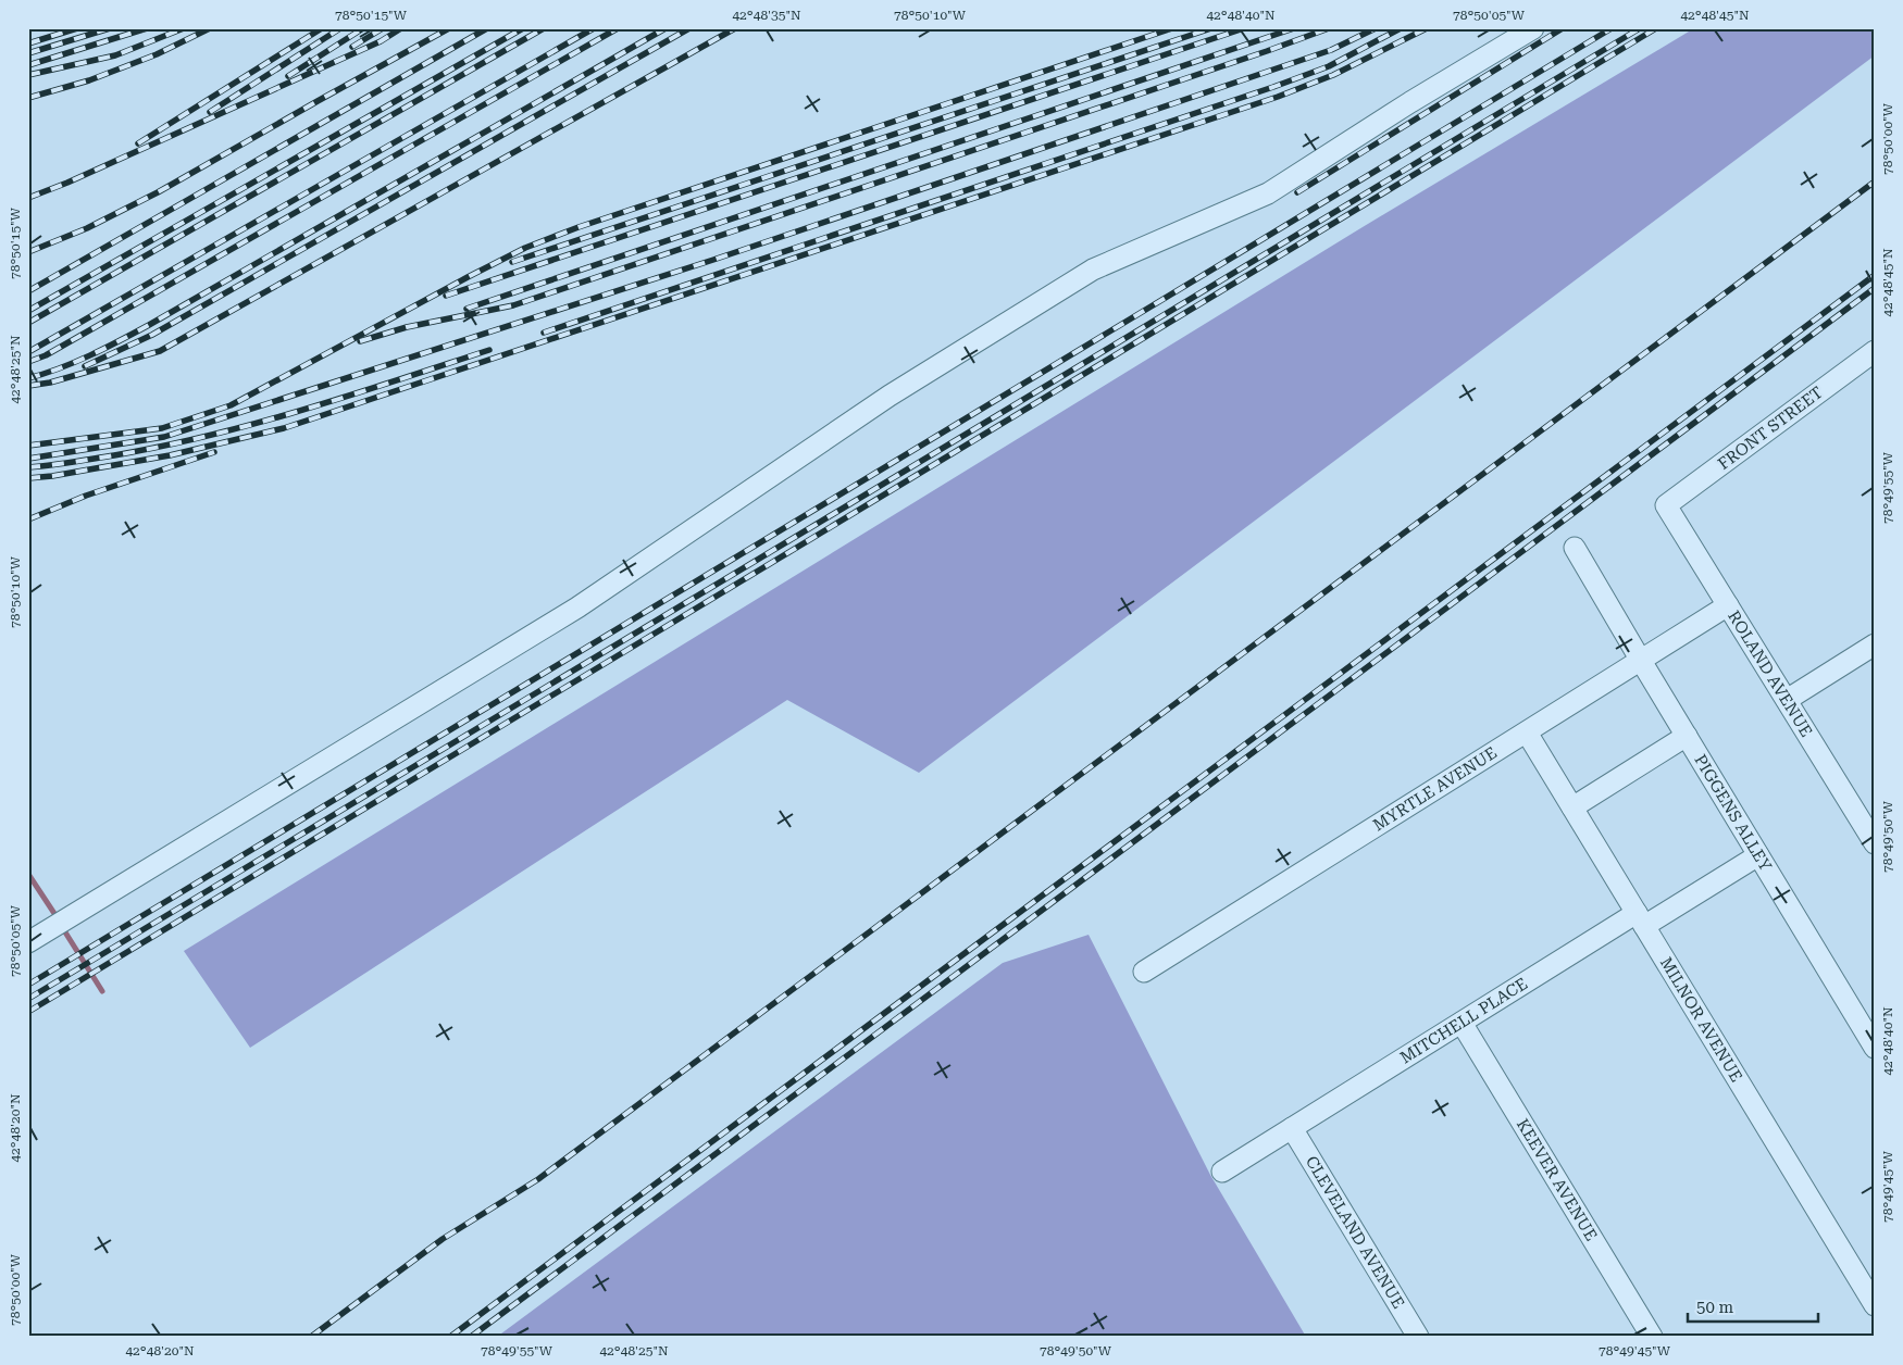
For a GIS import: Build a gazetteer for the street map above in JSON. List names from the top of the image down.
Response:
{
  "streets": {
    "street": [
      "FRONT STREET",
      "ROLAND AVENUE",
      "MYRTLE AVENUE",
      "PIGGENS ALLEY",
      "MILNOR AVENUE",
      "MITCHELL PLACE",
      "KEEVER AVENUE",
      "CLEVELAND AVENUE"
    ]
  },
  "crossings": [
    ["FRONT STREET", "ROLAND AVENUE"],
    ["ROLAND AVENUE", "MYRTLE AVENUE"],
    ["MYRTLE AVENUE", "PIGGENS ALLEY"],
    ["MYRTLE AVENUE", "MILNOR AVENUE"],
    ["PIGGENS ALLEY", "MITCHELL PLACE"],
    ["MILNOR AVENUE", "MITCHELL PLACE"],
    ["MITCHELL PLACE", "KEEVER AVENUE"],
    ["MITCHELL PLACE", "CLEVELAND AVENUE"]
  ],
  "scale_bar": "50 m",
  "coordinates": [
    "78°50'15\"W",
    "42°48'35\"N",
    "78°50'10\"W",
    "42°48'40\"N",
    "78°50'05\"W",
    "42°48'45\"N",
    "78°50'00\"W",
    "42°48'25\"N",
    "78°49'55\"W",
    "78°49'50\"W",
    "42°48'20\"N",
    "78°49'45\"W"
  ]
}
